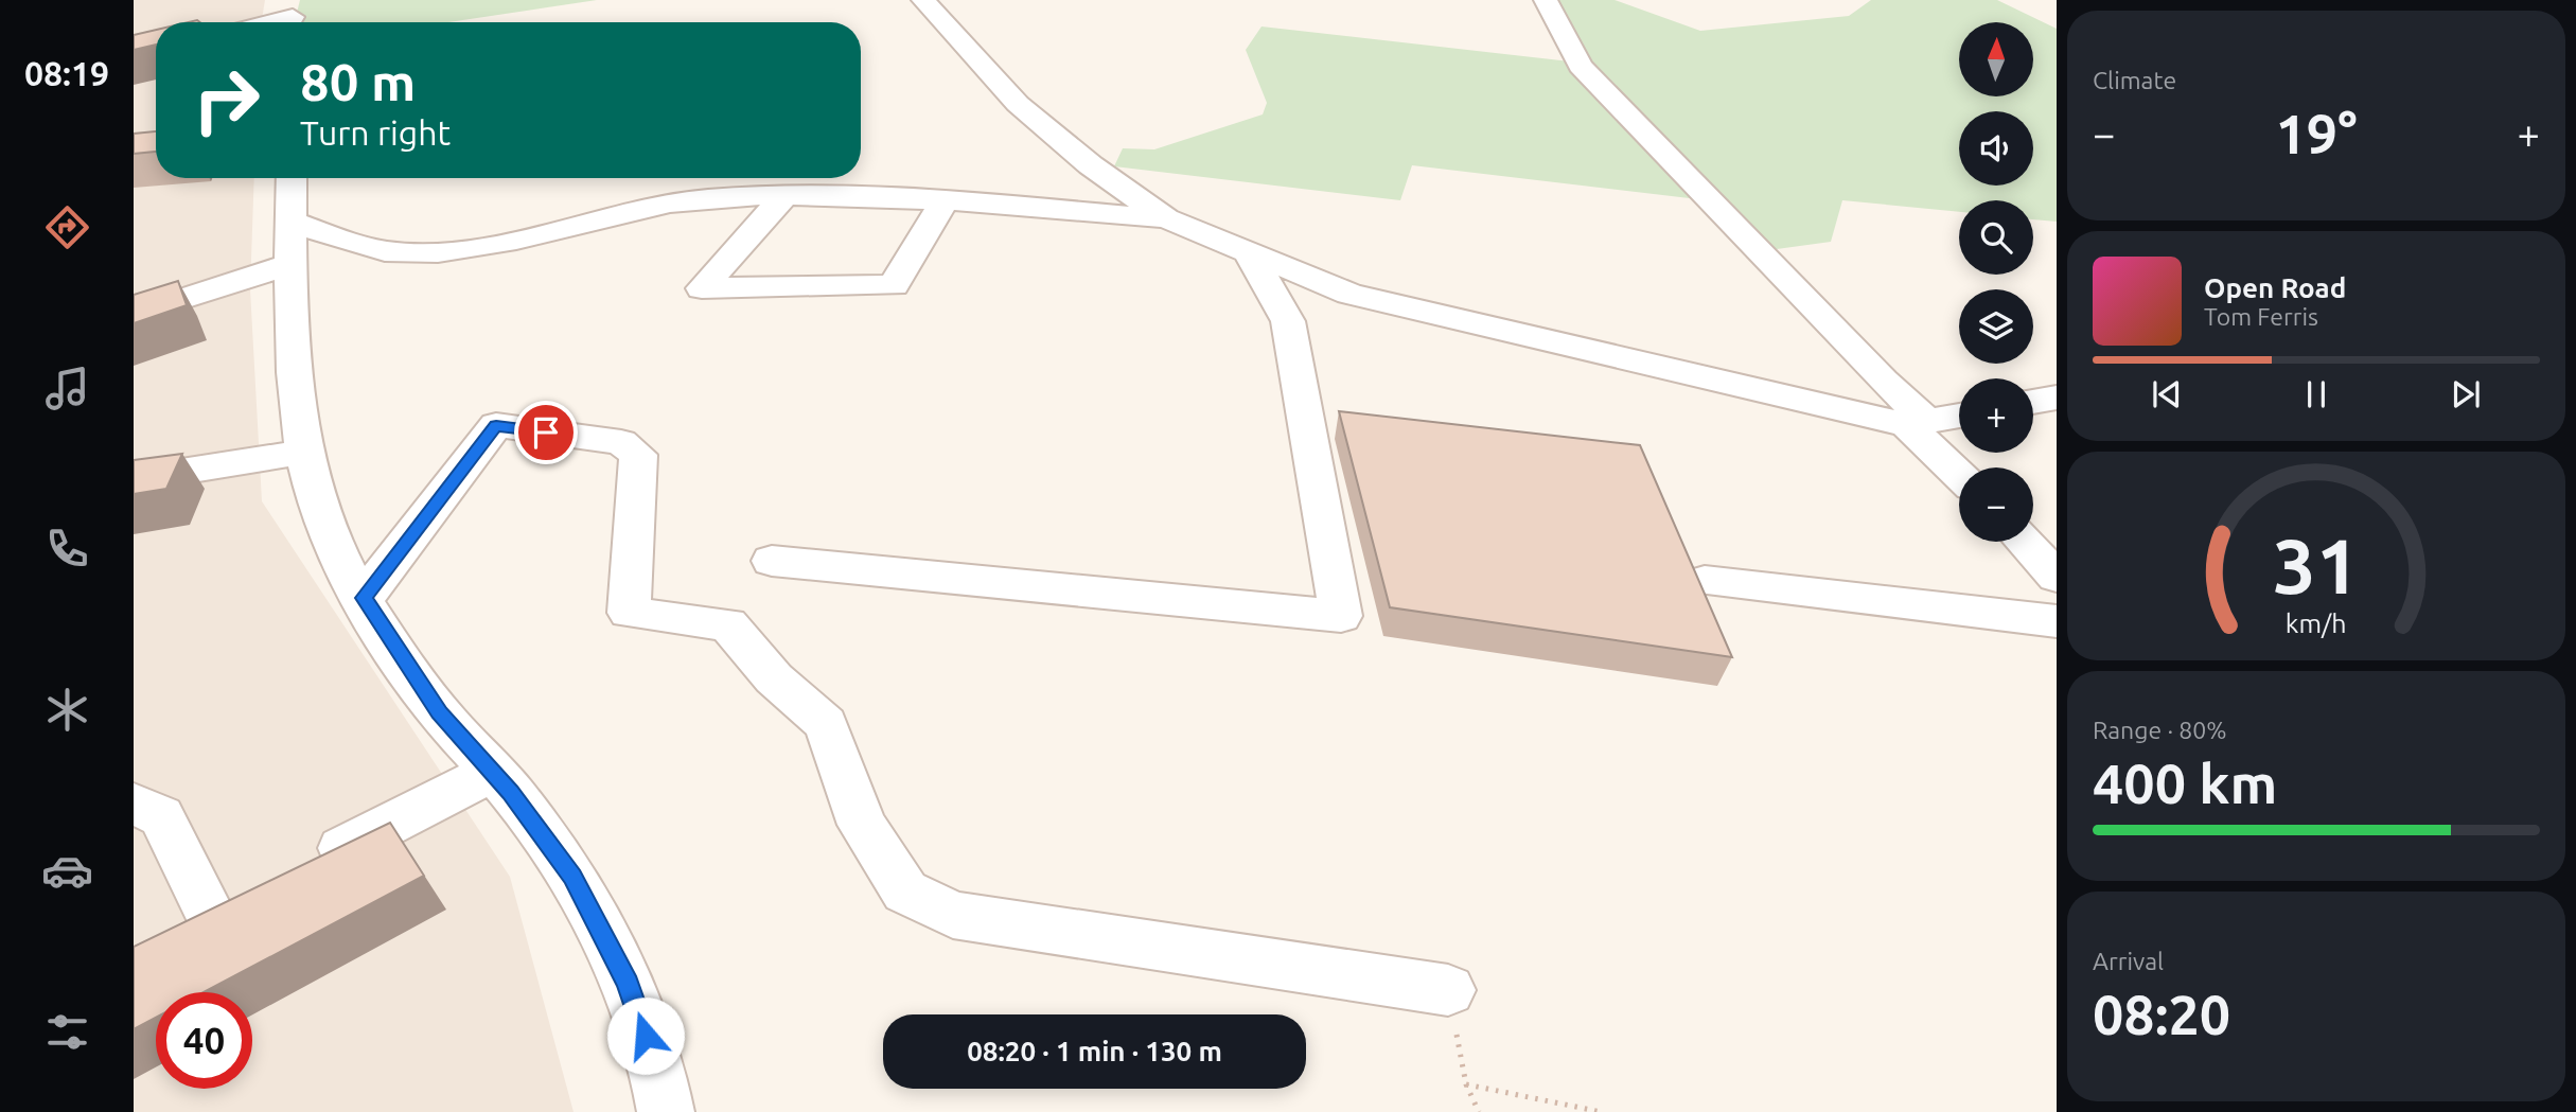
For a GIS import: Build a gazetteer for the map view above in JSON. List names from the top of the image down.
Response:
{
  "north": "top",
  "page": {
    "tabs": "08:19",
    "tile": [
      "Climate",
      ["Range · 80%", "400 km"],
      ["Arrival", "08:20"]
    ],
    "map_buttons": ["+", "−"],
    "turn": ["80 m", "Turn right"],
    "heat": ["−", "19°", "+"],
    "song": ["Open Road", "Tom Ferris"],
    "limit": "40",
    "trip": "08:20 · 1 min · 130 m",
    "gauge": ["31", "km/h"]
  }
}
